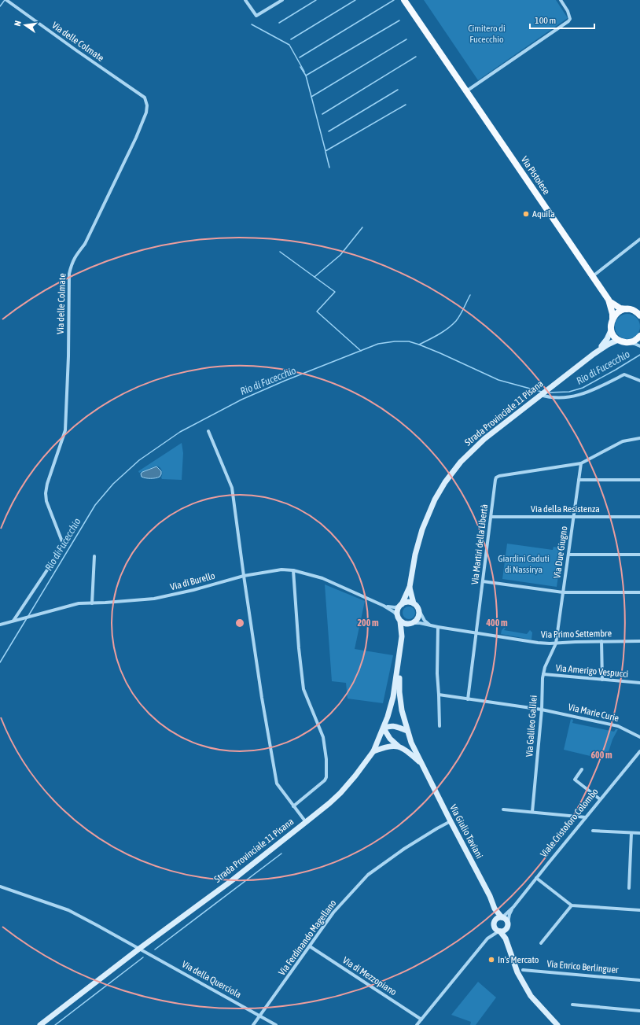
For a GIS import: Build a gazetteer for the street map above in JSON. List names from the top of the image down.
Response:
{
  "streets": {
    "main road": [
      "Via Pistoiese",
      "Strada Provinciale 11 Pisana",
      "Viale Cristoforo Colombo",
      "Via Giulio Taviani"
    ],
    "street": [
      "Via delle Colmate",
      "Via della Resistenza",
      "Via Martiri della Libertà",
      "Via Due Giugno",
      "Via di Burello",
      "Via Primo Settembre",
      "Via Amerigo Vespucci",
      "Via Marie Curie",
      "Via Galileo Galilei",
      "Via Ferdinando Magellano",
      "Via Enrico Berlinguer",
      "Via di Mezzopiano",
      "Via della Querciola"
    ]
  },
  "crossings": [
    ["Via delle Colmate", "Via di Burello"],
    ["Via Pistoiese", "Strada Provinciale 11 Pisana"],
    ["Strada Provinciale 11 Pisana", "Via di Burello"],
    ["Strada Provinciale 11 Pisana", "Via Giulio Taviani"],
    ["Strada Provinciale 11 Pisana", "Via della Querciola"],
    ["Via della Resistenza", "Via Martiri della Libertà"],
    ["Via della Resistenza", "Via Due Giugno"],
    ["Via Martiri della Libertà", "Via Due Giugno"],
    ["Via Martiri della Libertà", "Via Primo Settembre"],
    ["Via Martiri della Libertà", "Via Marie Curie"],
    ["Via Due Giugno", "Via Primo Settembre"],
    ["Via Due Giugno", "Via Galileo Galilei"],
    ["Via Primo Settembre", "Via Galileo Galilei"],
    ["Via Amerigo Vespucci", "Via Galileo Galilei"],
    ["Via Marie Curie", "Via Galileo Galilei"],
    ["Viale Cristoforo Colombo", "Via Giulio Taviani"],
    ["Via Giulio Taviani", "Via Ferdinando Magellano"],
    ["Via Ferdinando Magellano", "Via di Mezzopiano"],
    ["Via Ferdinando Magellano", "Via della Querciola"]
  ],
  "water": ["Rio di Fucecchio"],
  "parks": ["Cimitero di Fucecchio", "Giardini Caduti di Nassirya"],
  "places": ["Aquila", "In's Mercato"],
  "scale_bar": "100 m",
  "north": "left",
  "rings": ["200 m", "400 m", "600 m"]
}
